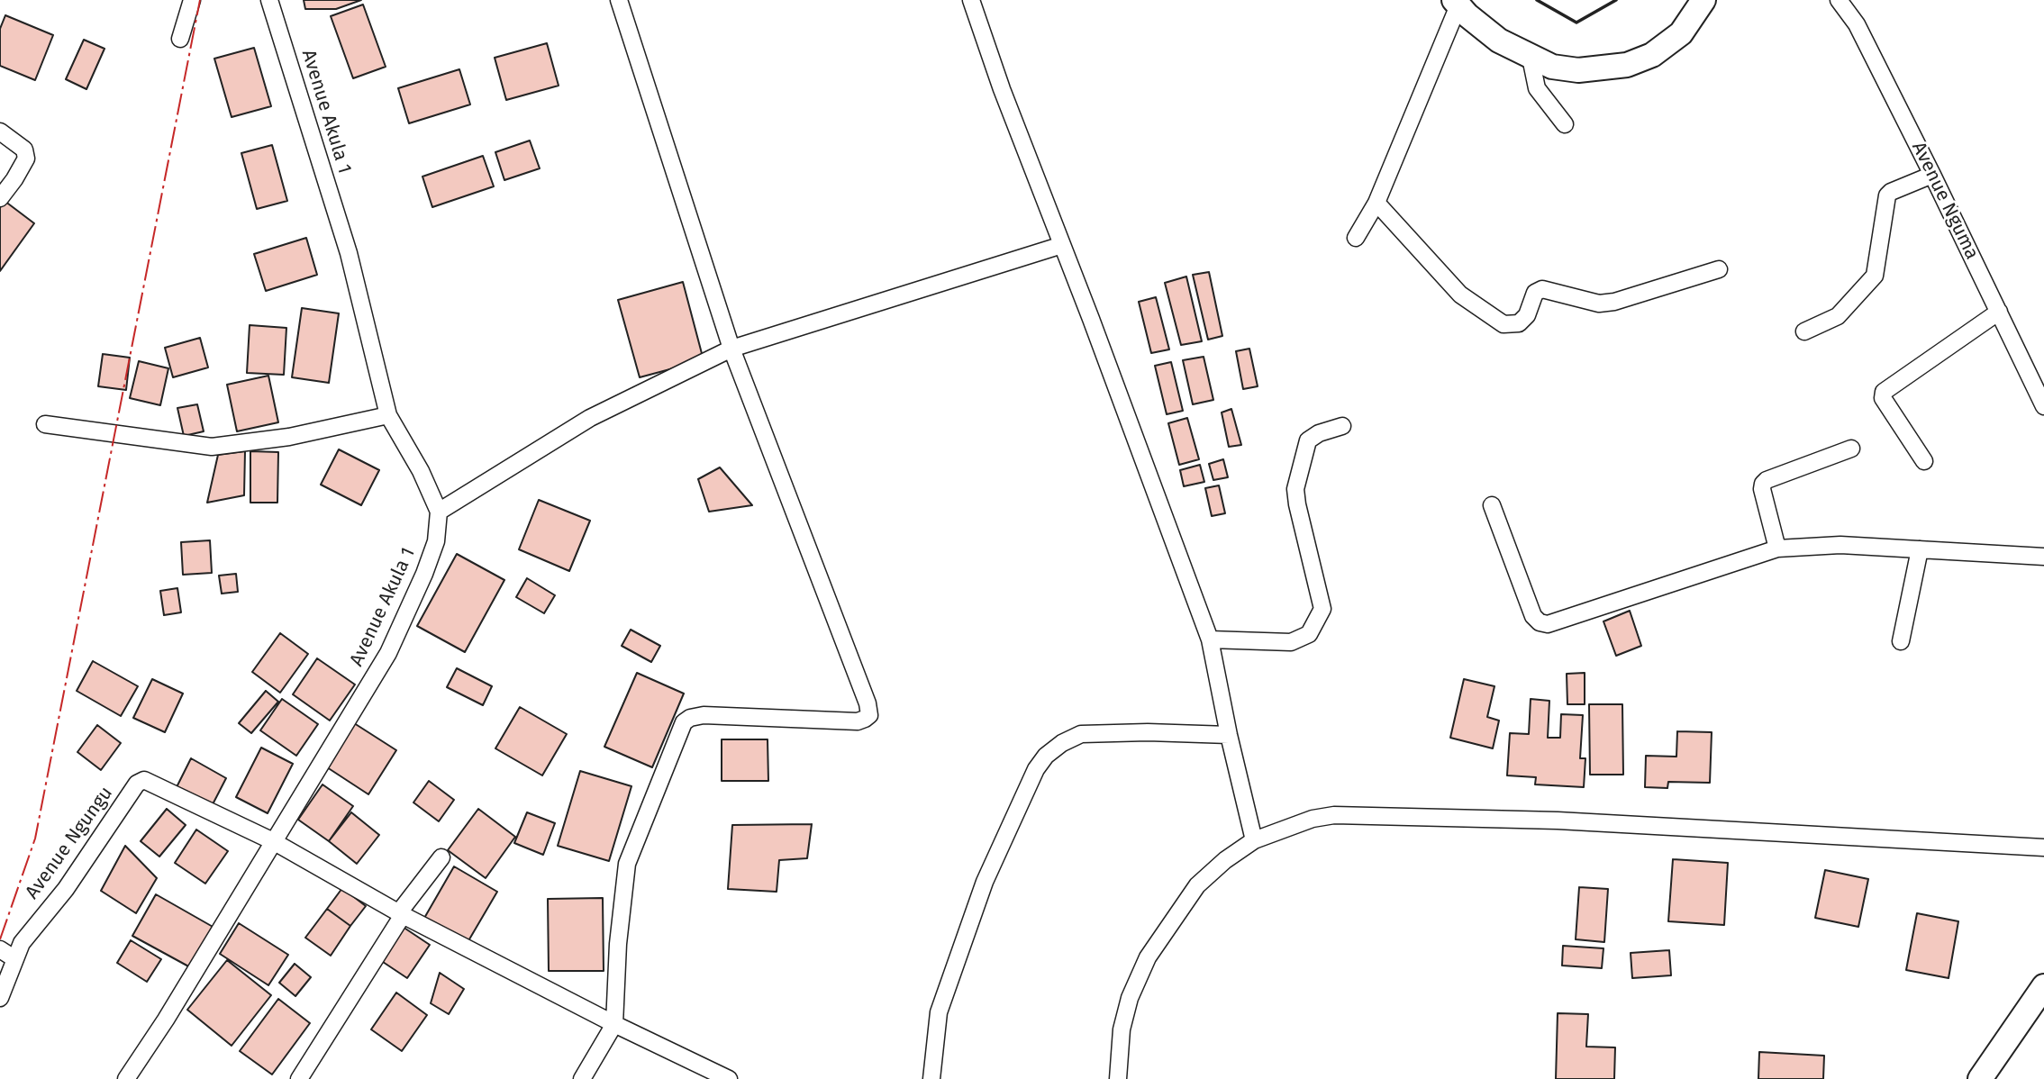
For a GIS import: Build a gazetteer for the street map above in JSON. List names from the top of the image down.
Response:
{
  "streets": {
    "street": ["Avenue Akula 1", "Avenue Nguma", "Avenue Ngungu"]
  },
  "crossings": [
    ["Avenue Akula 1", "Avenue Ngungu"]
  ]
}
